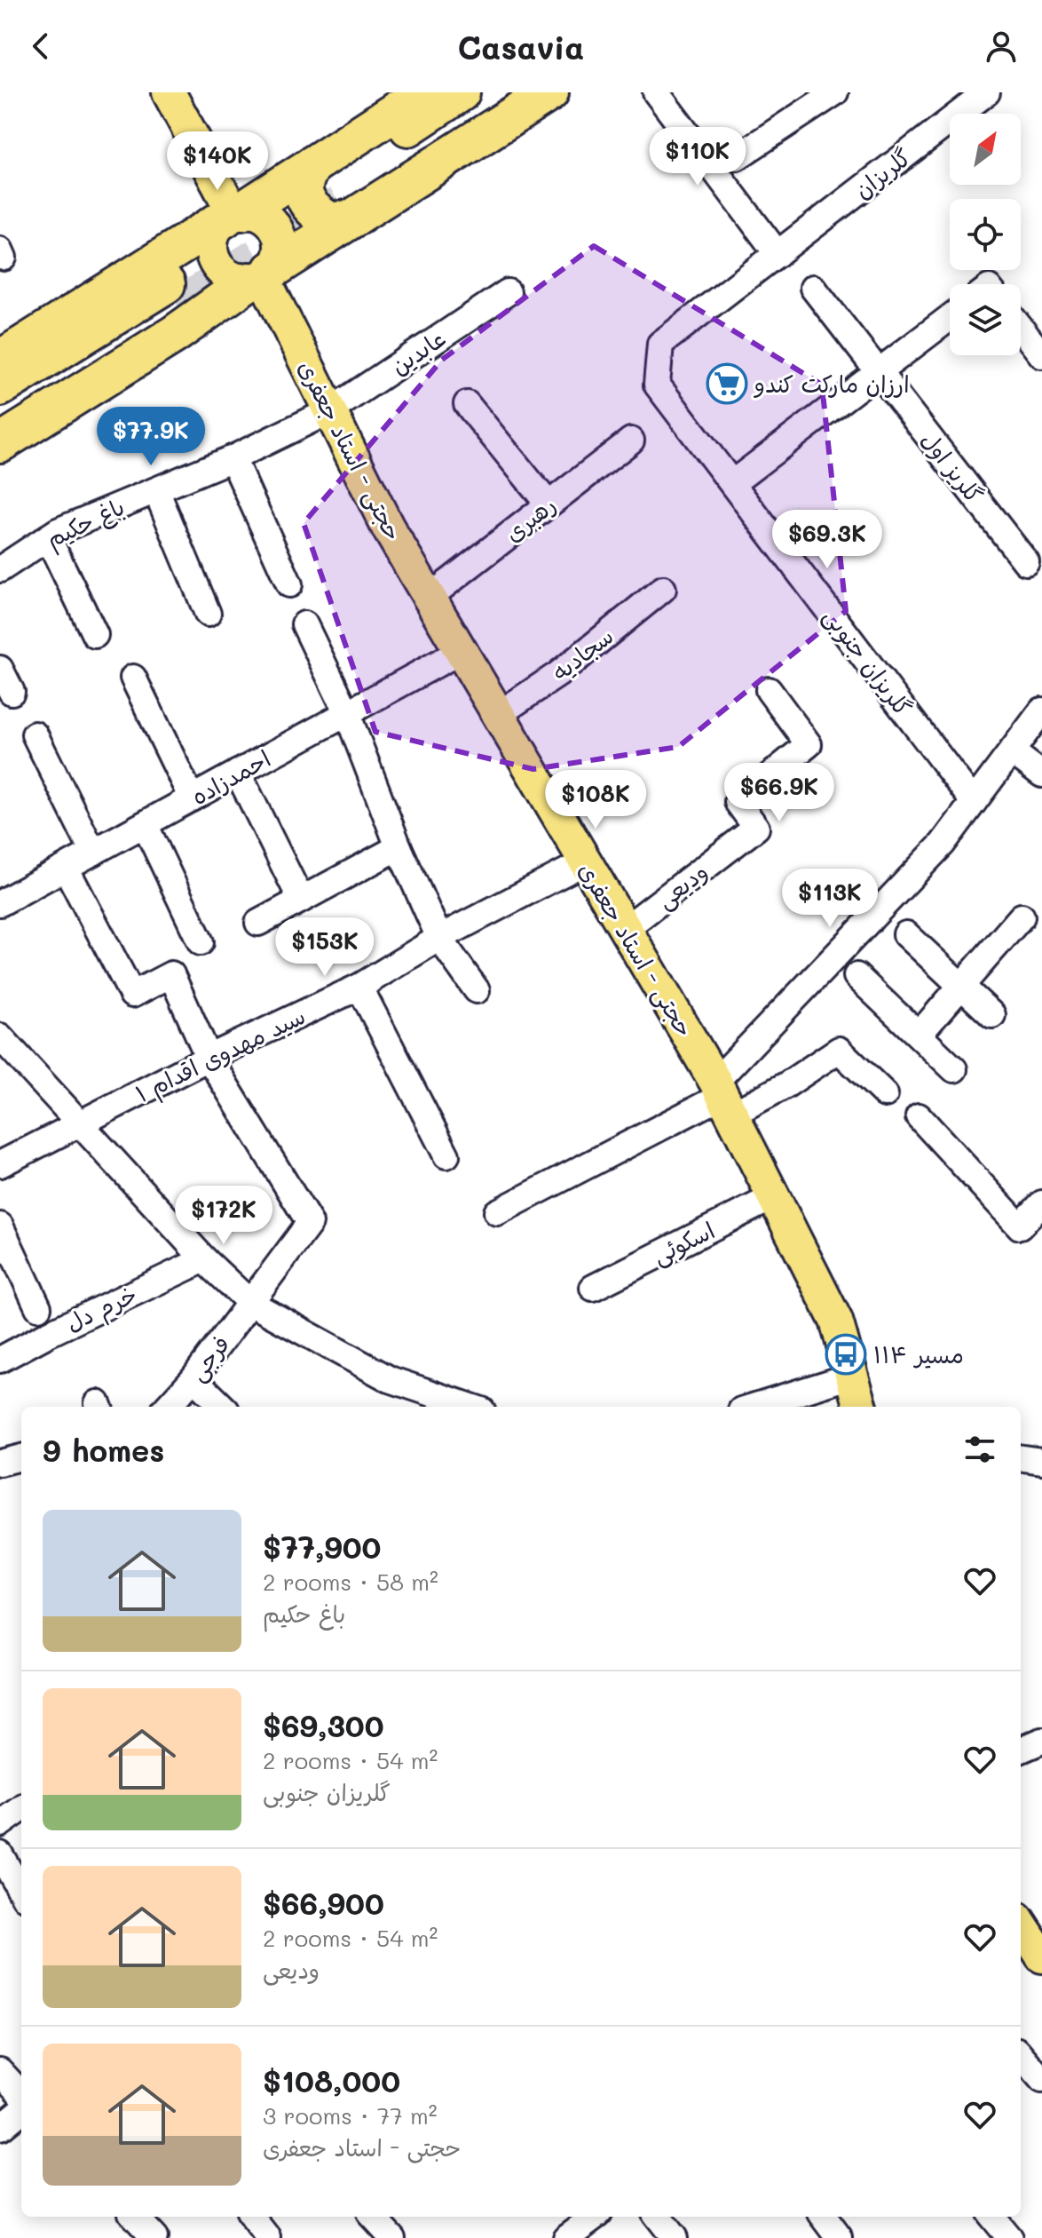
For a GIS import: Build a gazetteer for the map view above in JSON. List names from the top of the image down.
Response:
{
  "streets": {
    "main road": ["حجتی - استاد جعفری"],
    "street": [
      "گلریزان",
      "عابدین",
      "گلریز اول",
      "رهبری",
      "باغ حکیم",
      "سجادیه",
      "گلریزان جنوبی",
      "احمدزاده",
      "ودیعی",
      "سید مهدوی اقدام ۱",
      "اسکوئی",
      "خرم دل",
      "فرجی"
    ]
  },
  "crossings": [
    ["گلریزان", "گلریزان جنوبی"],
    ["عابدین", "حجتی - استاد جعفری"],
    ["عابدین", "باغ حکیم"],
    ["حجتی - استاد جعفری", "رهبری"],
    ["حجتی - استاد جعفری", "باغ حکیم"],
    ["حجتی - استاد جعفری", "سجادیه"],
    ["حجتی - استاد جعفری", "احمدزاده"],
    ["حجتی - استاد جعفری", "ودیعی"],
    ["حجتی - استاد جعفری", "سید مهدوی اقدام ۱"],
    ["حجتی - استاد جعفری", "اسکوئی"],
    ["سید مهدوی اقدام ۱", "فرجی"]
  ],
  "places": {
    "supermarket": ["ارزان مارکت کندو"],
    "bus stop": ["مسیر ۱۱۴"]
  },
  "north": "top right",
  "page": {
    "header": "Casavia",
    "price": [
      "$110K",
      "$140K",
      "$77.9K",
      "$69.3K",
      "$66.9K",
      "$108K",
      "$113K",
      "$153K",
      "$172K"
    ],
    "heading": "9 homes",
    "list": [
      {
        "name": "$77,900",
        "note": "2 rooms · 58 m² · باغ حکیم"
      },
      {
        "name": "$69,300",
        "note": "2 rooms · 54 m² · گلریزان جنوبی"
      },
      {
        "name": "$66,900",
        "note": "2 rooms · 54 m² · ودیعی"
      },
      {
        "name": "$108,000",
        "note": "3 rooms · 77 m² · حجتی - استاد جعفری"
      }
    ]
  }
}
